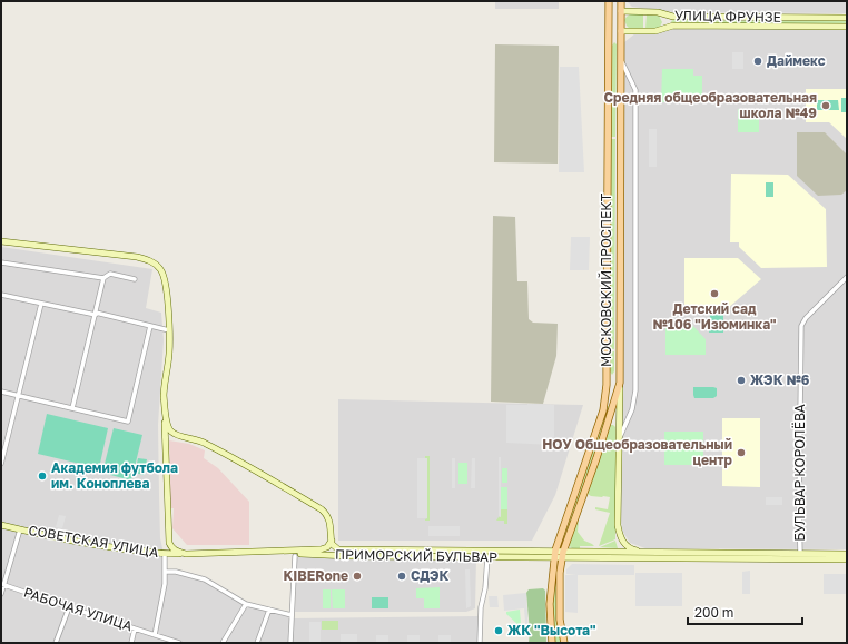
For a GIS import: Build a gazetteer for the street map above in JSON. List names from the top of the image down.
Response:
{
  "streets": {
    "main road": [
      "УЛИЦА ФРУНЗЕ",
      "МОСКОВСКИЙ ПРОСПЕКТ",
      "СОВЕТСКАЯ УЛИЦА",
      "ПРИМОРСКИЙ БУЛЬВАР"
    ],
    "street": ["БУЛЬВАР КОРОЛЁВА", "РАБОЧАЯ УЛИЦА"]
  },
  "crossings": [
    ["УЛИЦА ФРУНЗЕ", "МОСКОВСКИЙ ПРОСПЕКТ"],
    ["МОСКОВСКИЙ ПРОСПЕКТ", "ПРИМОРСКИЙ БУЛЬВАР"],
    ["СОВЕТСКАЯ УЛИЦА", "ПРИМОРСКИЙ БУЛЬВАР"]
  ],
  "places": [
    "Даймекс",
    "Средняя общеобразовательная школа №49",
    "Детский сад №106 \"Изюминка\"",
    "ЖЭК №6",
    "НОУ Общеобразовательный центр",
    "Академия футбола им. Коноплева",
    "KIBERone",
    "СДЭК",
    "ЖК \"Высота\""
  ],
  "scale_bar": "200 m"
}
